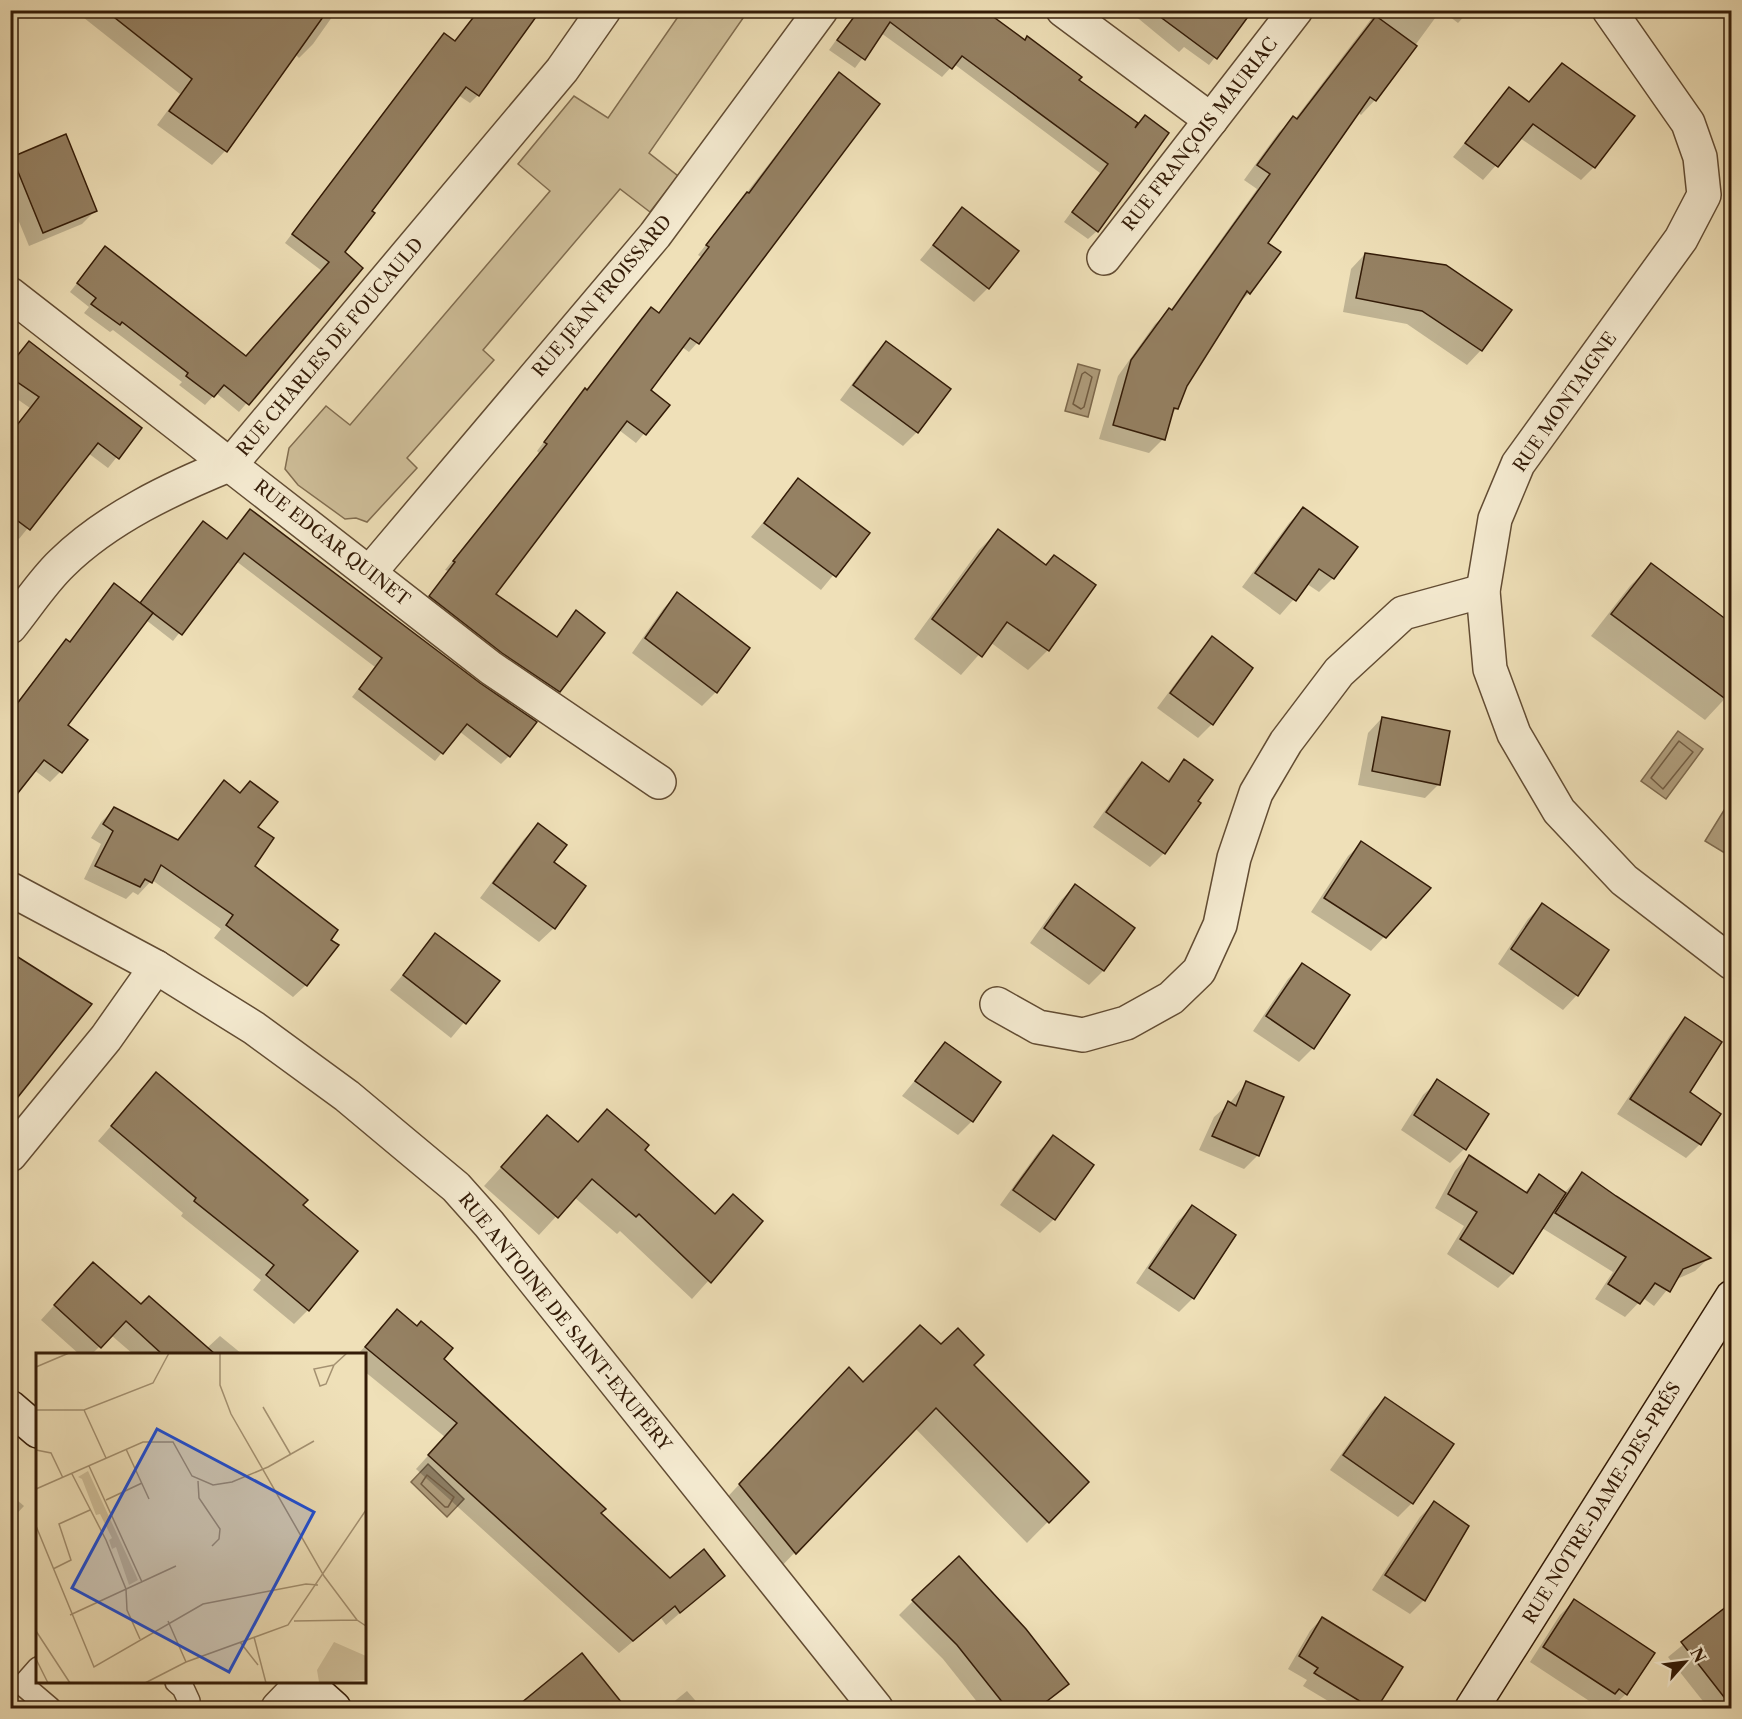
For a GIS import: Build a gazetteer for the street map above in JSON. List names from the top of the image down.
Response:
{
  "streets": {
    "street": [
      "RUE FRANÇOIS MAURIAC",
      "RUE JEAN FROISSARD",
      "RUE CHARLES DE FOUCAULD",
      "RUE MONTAIGNE",
      "RUE EDGAR QUINET",
      "RUE ANTOINE DE SAINT-EXUPÉRY",
      "RUE NOTRE-DAME-DES-PRÉS"
    ]
  },
  "crossings": [
    ["RUE JEAN FROISSARD", "RUE EDGAR QUINET"],
    ["RUE CHARLES DE FOUCAULD", "RUE EDGAR QUINET"]
  ],
  "north": "top right"
}
